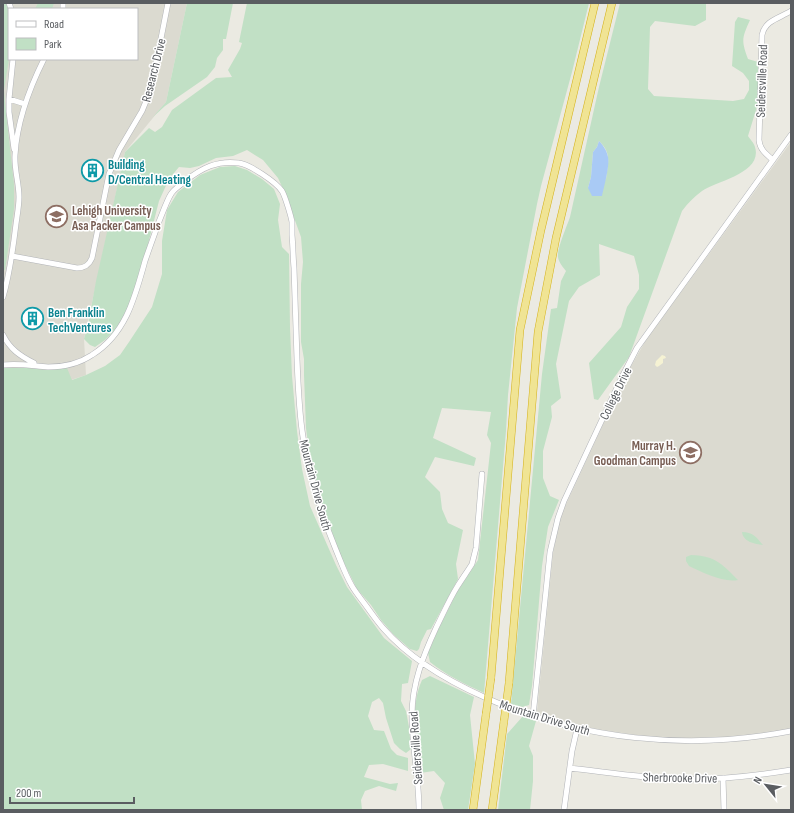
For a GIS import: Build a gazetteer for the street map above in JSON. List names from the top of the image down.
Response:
{
  "streets": {
    "street": [
      "Research Drive",
      "Seidersville Road",
      "College Drive",
      "Mountain Drive South",
      "Sherbrooke Drive"
    ]
  },
  "crossings": [
    ["Seidersville Road", "College Drive"],
    ["Seidersville Road", "Mountain Drive South"],
    ["College Drive", "Mountain Drive South"]
  ],
  "places": {
    "building": ["Building D/Central Heating", "Ben Franklin TechVentures"],
    "school or university": ["Lehigh University Asa Packer Campus", "Murray H. Goodman Campus"]
  },
  "legend": ["Road", "Park"],
  "scale_bar": "200 m",
  "north": "top left"
}
